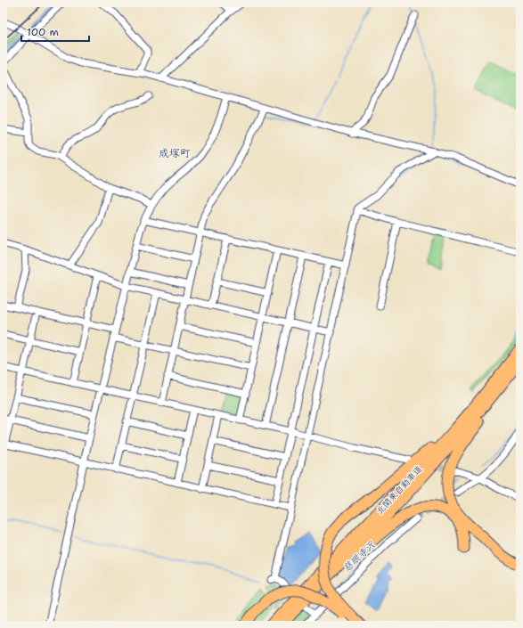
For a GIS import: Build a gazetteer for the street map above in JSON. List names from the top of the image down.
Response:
{
  "streets": {
    "highway": ["北関東自動車道"]
  },
  "districts": ["成塚町"],
  "water": ["慈眼寺沢"],
  "scale_bar": "100 m"
}
